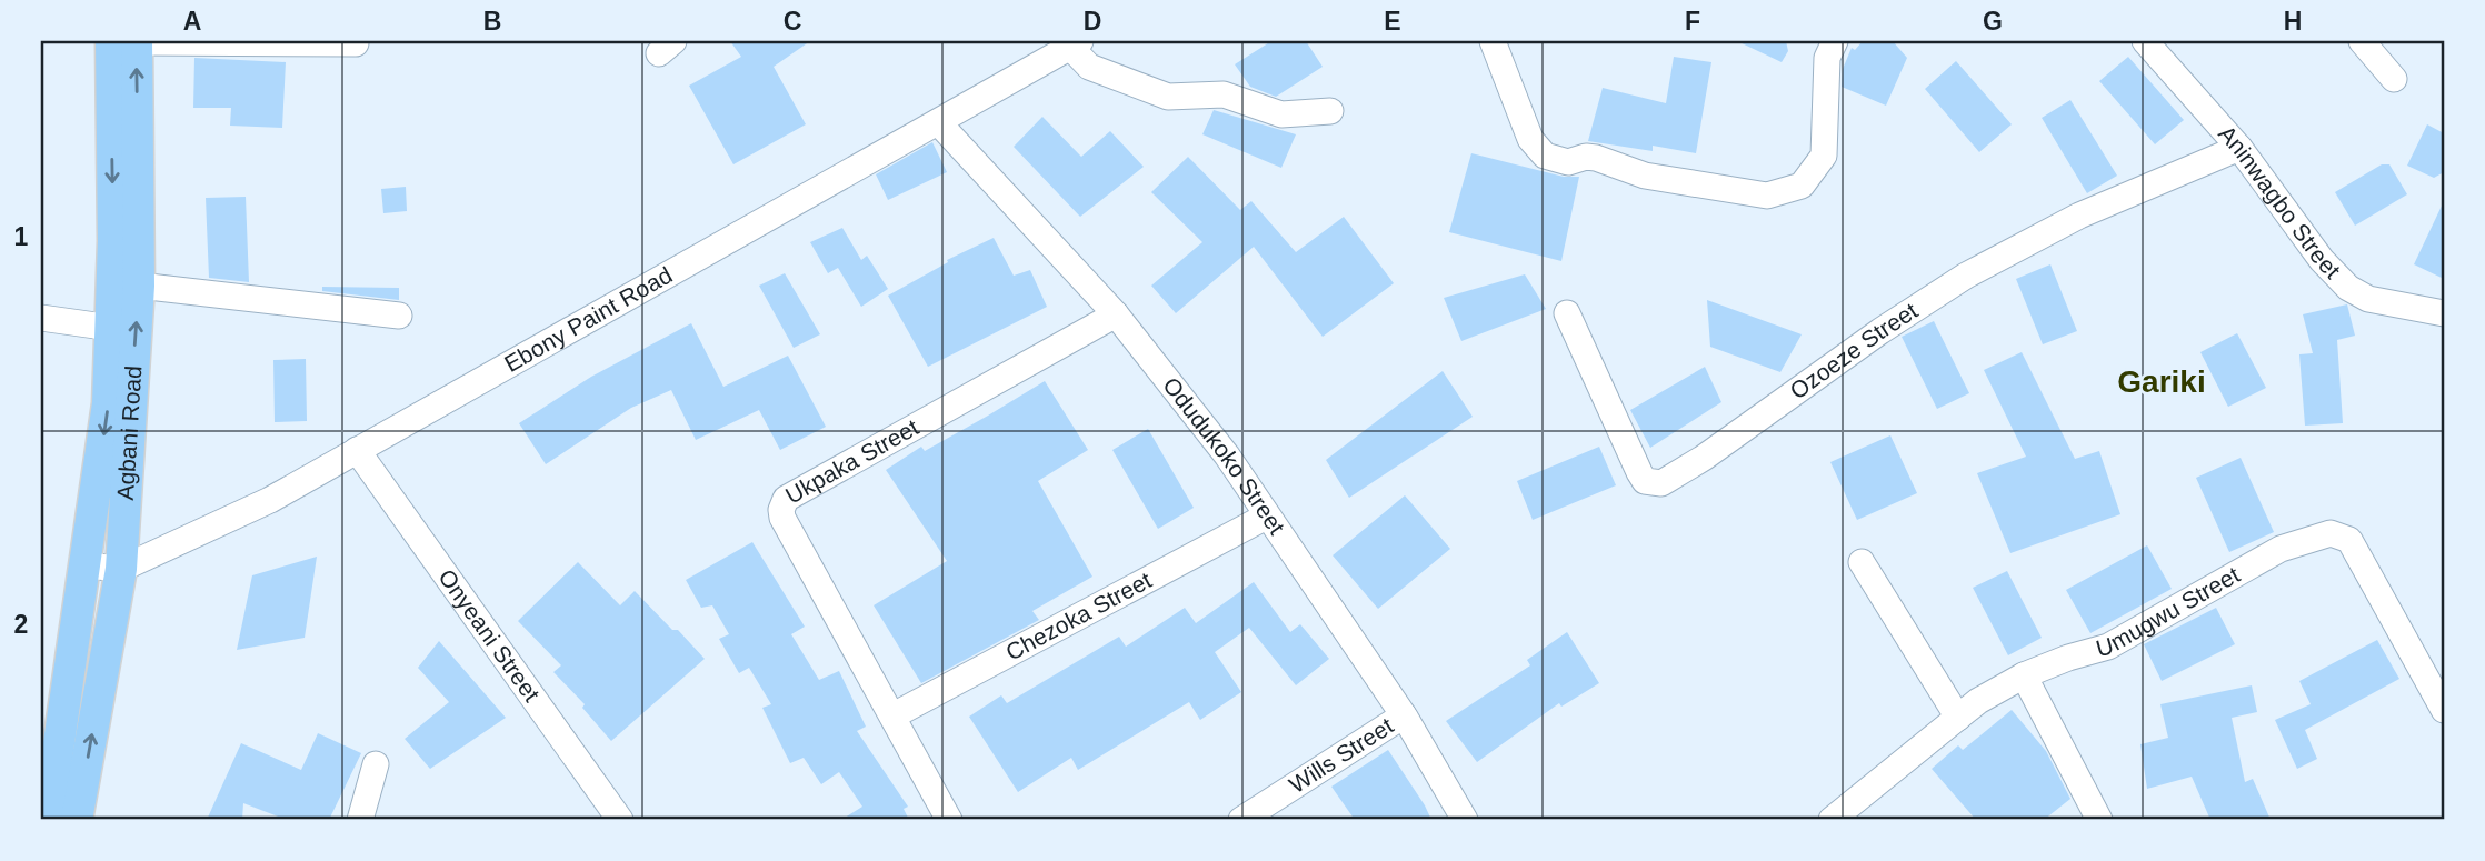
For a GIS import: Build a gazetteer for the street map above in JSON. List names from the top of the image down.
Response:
{
  "streets": {
    "main road": ["Agbani Road"],
    "street": [
      "Aninwagbo Street",
      "Ebony Paint Road",
      "Ozoeze Street",
      "Odudukoko Street",
      "Ukpaka Street",
      "Umugwu Street",
      "Chezoka Street",
      "Onyeani Street",
      "Wills Street"
    ]
  },
  "crossings": [
    ["Aninwagbo Street", "Ozoeze Street"],
    ["Ebony Paint Road", "Agbani Road"],
    ["Ebony Paint Road", "Odudukoko Street"],
    ["Ebony Paint Road", "Onyeani Street"],
    ["Odudukoko Street", "Ukpaka Street"],
    ["Odudukoko Street", "Chezoka Street"],
    ["Odudukoko Street", "Wills Street"],
    ["Ukpaka Street", "Chezoka Street"]
  ],
  "districts": ["Gariki"],
  "grid": {
    "columns": [
      "A",
      "B",
      "C",
      "D",
      "E",
      "F",
      "G",
      "H"
    ],
    "rows": ["1", "2"]
  }
}
